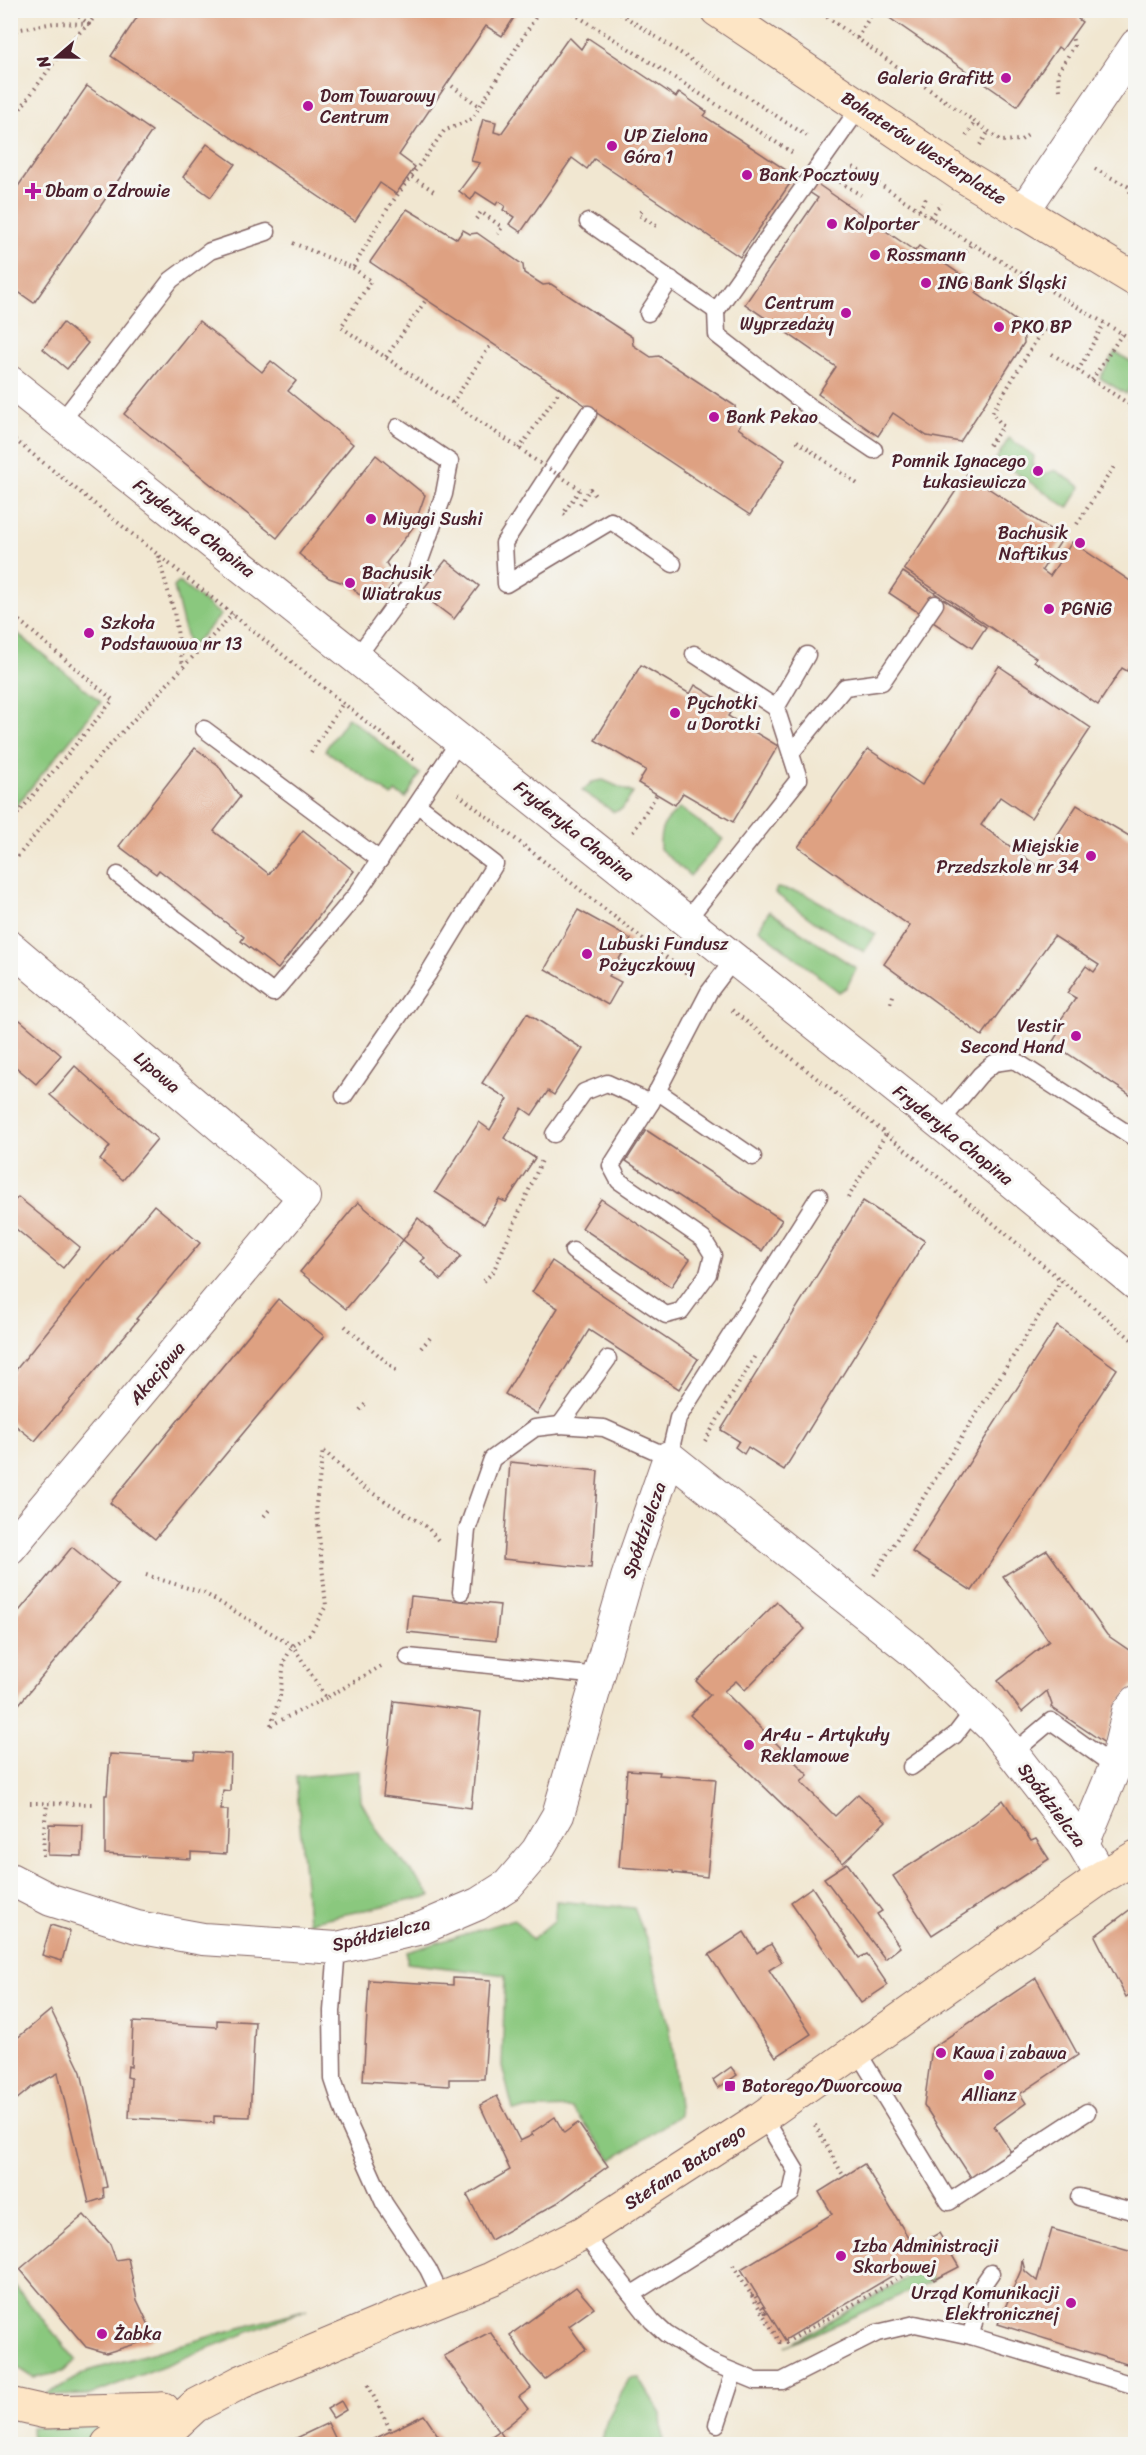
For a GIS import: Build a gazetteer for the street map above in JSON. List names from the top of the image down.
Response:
{
  "streets": {
    "street": [
      "Bohaterów Westerplatte",
      "Fryderyka Chopina",
      "Lipowa",
      "Akacjowa",
      "Spółdzielcza",
      "Stefana Batorego"
    ]
  },
  "crossings": [
    ["Lipowa", "Akacjowa"],
    ["Spółdzielcza", "Stefana Batorego"]
  ],
  "places": {
    "other": [
      "Galeria Grafitt",
      "Dom Towarowy Centrum",
      "UP Zielona Góra 1",
      "Bank Pocztowy",
      "Kolporter",
      "Rossmann",
      "ING Bank Śląski",
      "Centrum Wyprzedaży",
      "PKO BP",
      "Bank Pekao",
      "Pomnik Ignacego Łukasiewicza",
      "Miyagi Sushi",
      "Bachusik Naftikus",
      "Bachusik Wiatrakus",
      "PGNiG",
      "Szkoła Podstawowa nr 13",
      "Pychotki u Dorotki",
      "Miejskie Przedszkole nr 34",
      "Lubuski Fundusz Pożyczkowy",
      "Vestir Second Hand",
      "Ar4u - Artykuły Reklamowe",
      "Kawa i zabawa",
      "Allianz",
      "Izba Administracji Skarbowej",
      "Urząd Komunikacji Elektronicznej",
      "Żabka"
    ],
    "health": ["Dbam o Zdrowie"],
    "transit": ["Batorego/Dworcowa"]
  },
  "north": "left"
}
